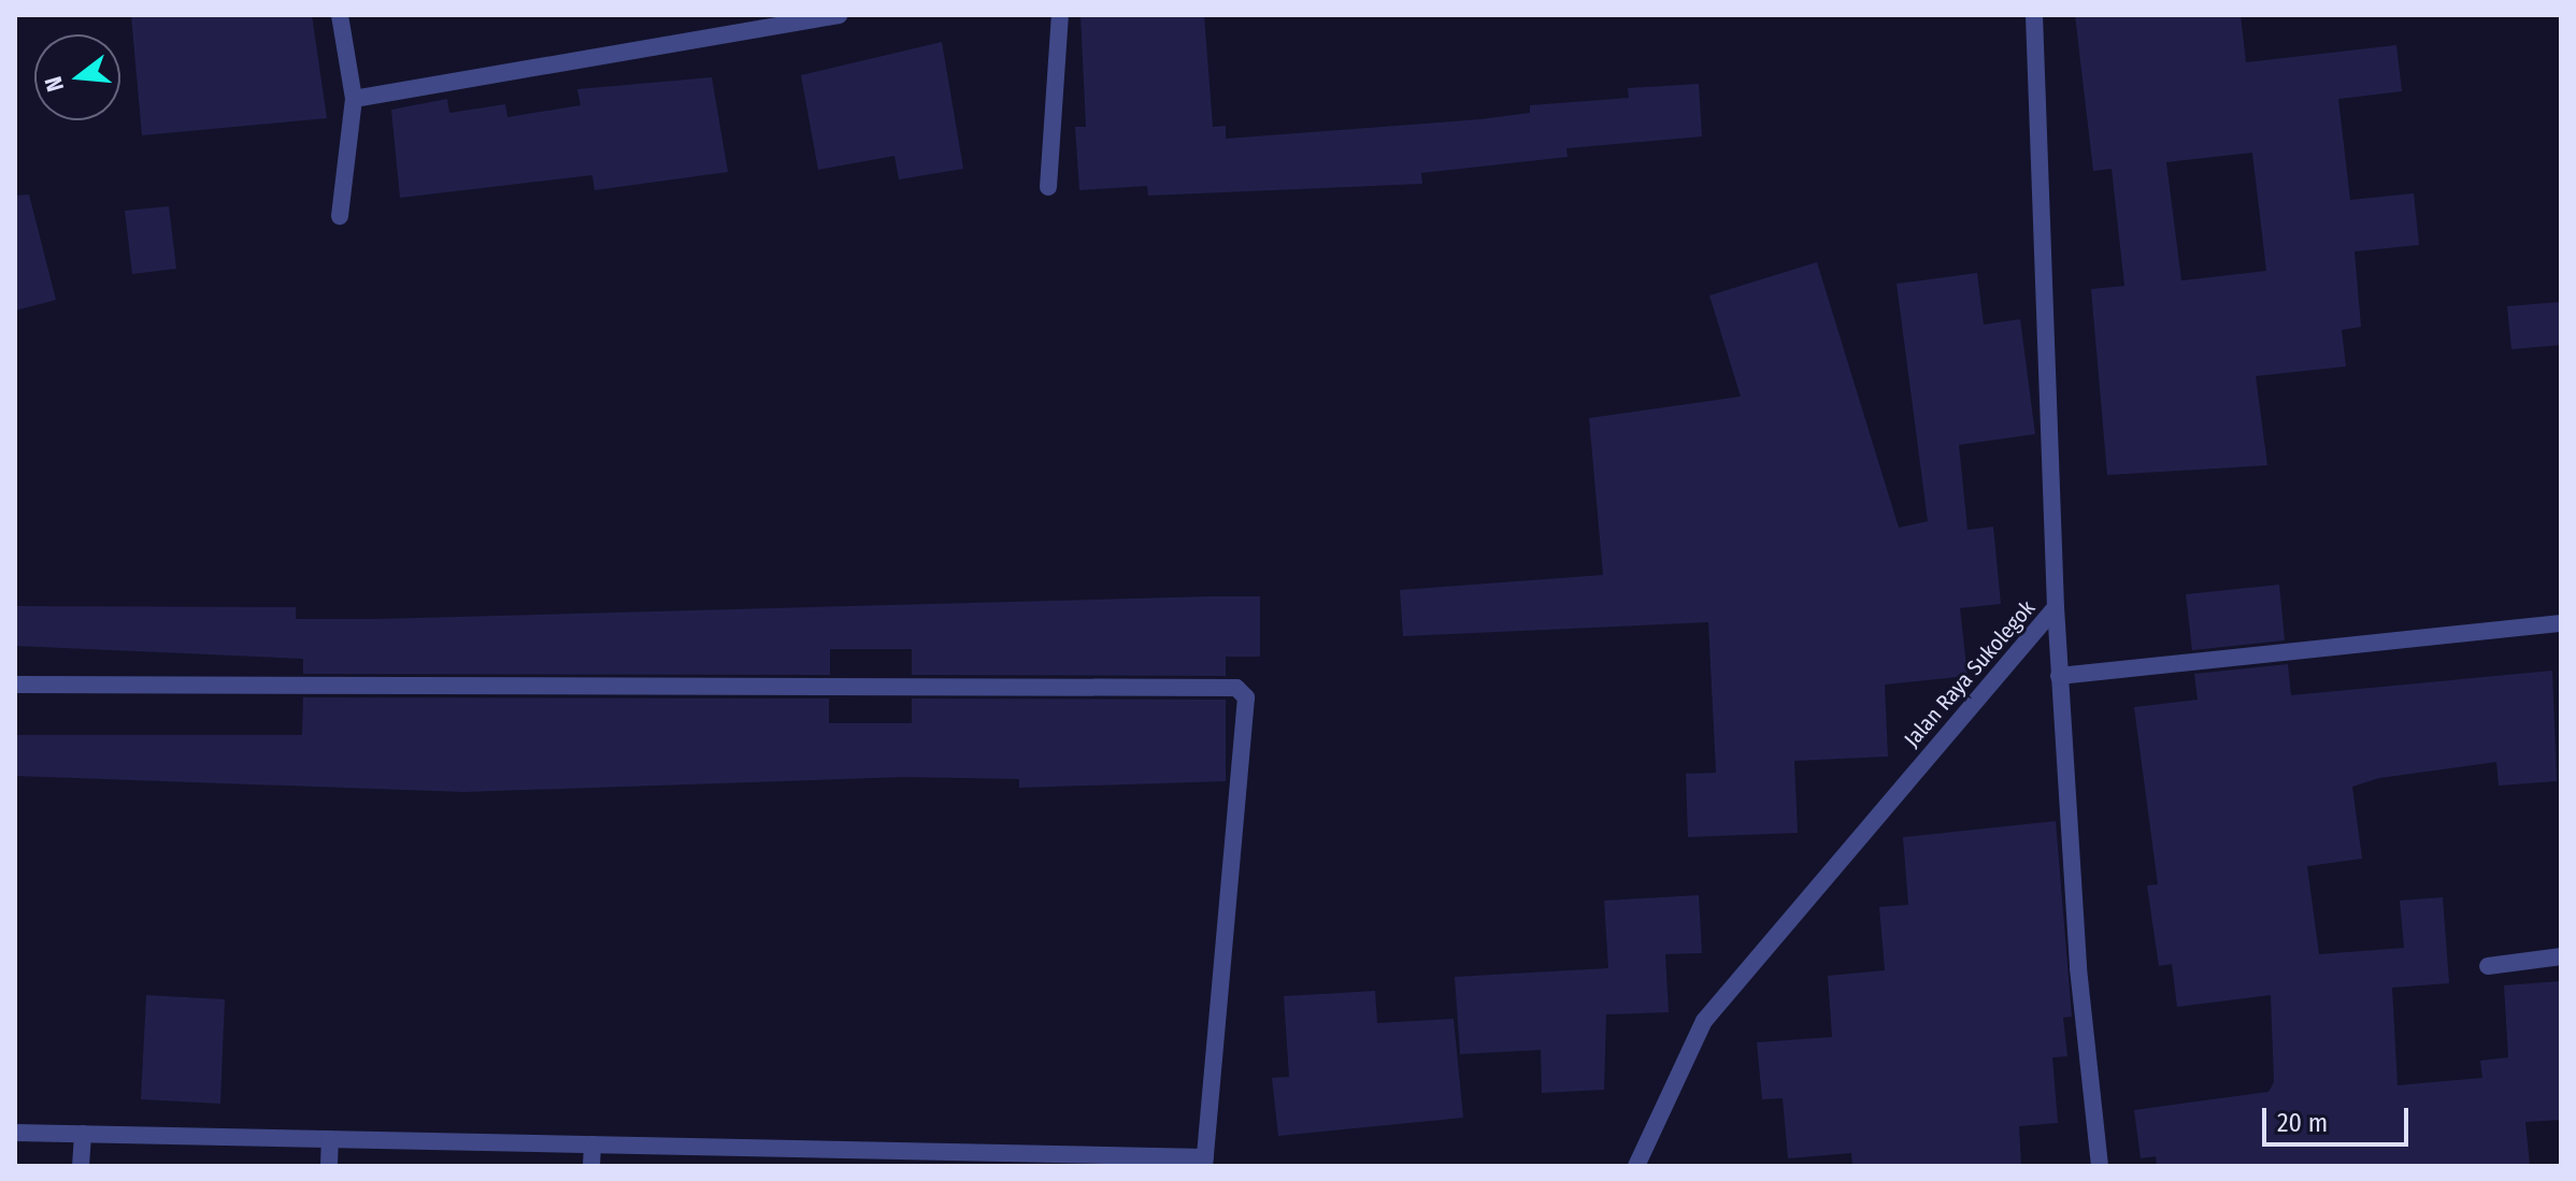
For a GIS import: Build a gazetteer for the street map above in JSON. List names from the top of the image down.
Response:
{
  "streets": {
    "street": ["Jalan Raya Sukolegok"]
  },
  "scale_bar": "20 m",
  "north": "left"
}
